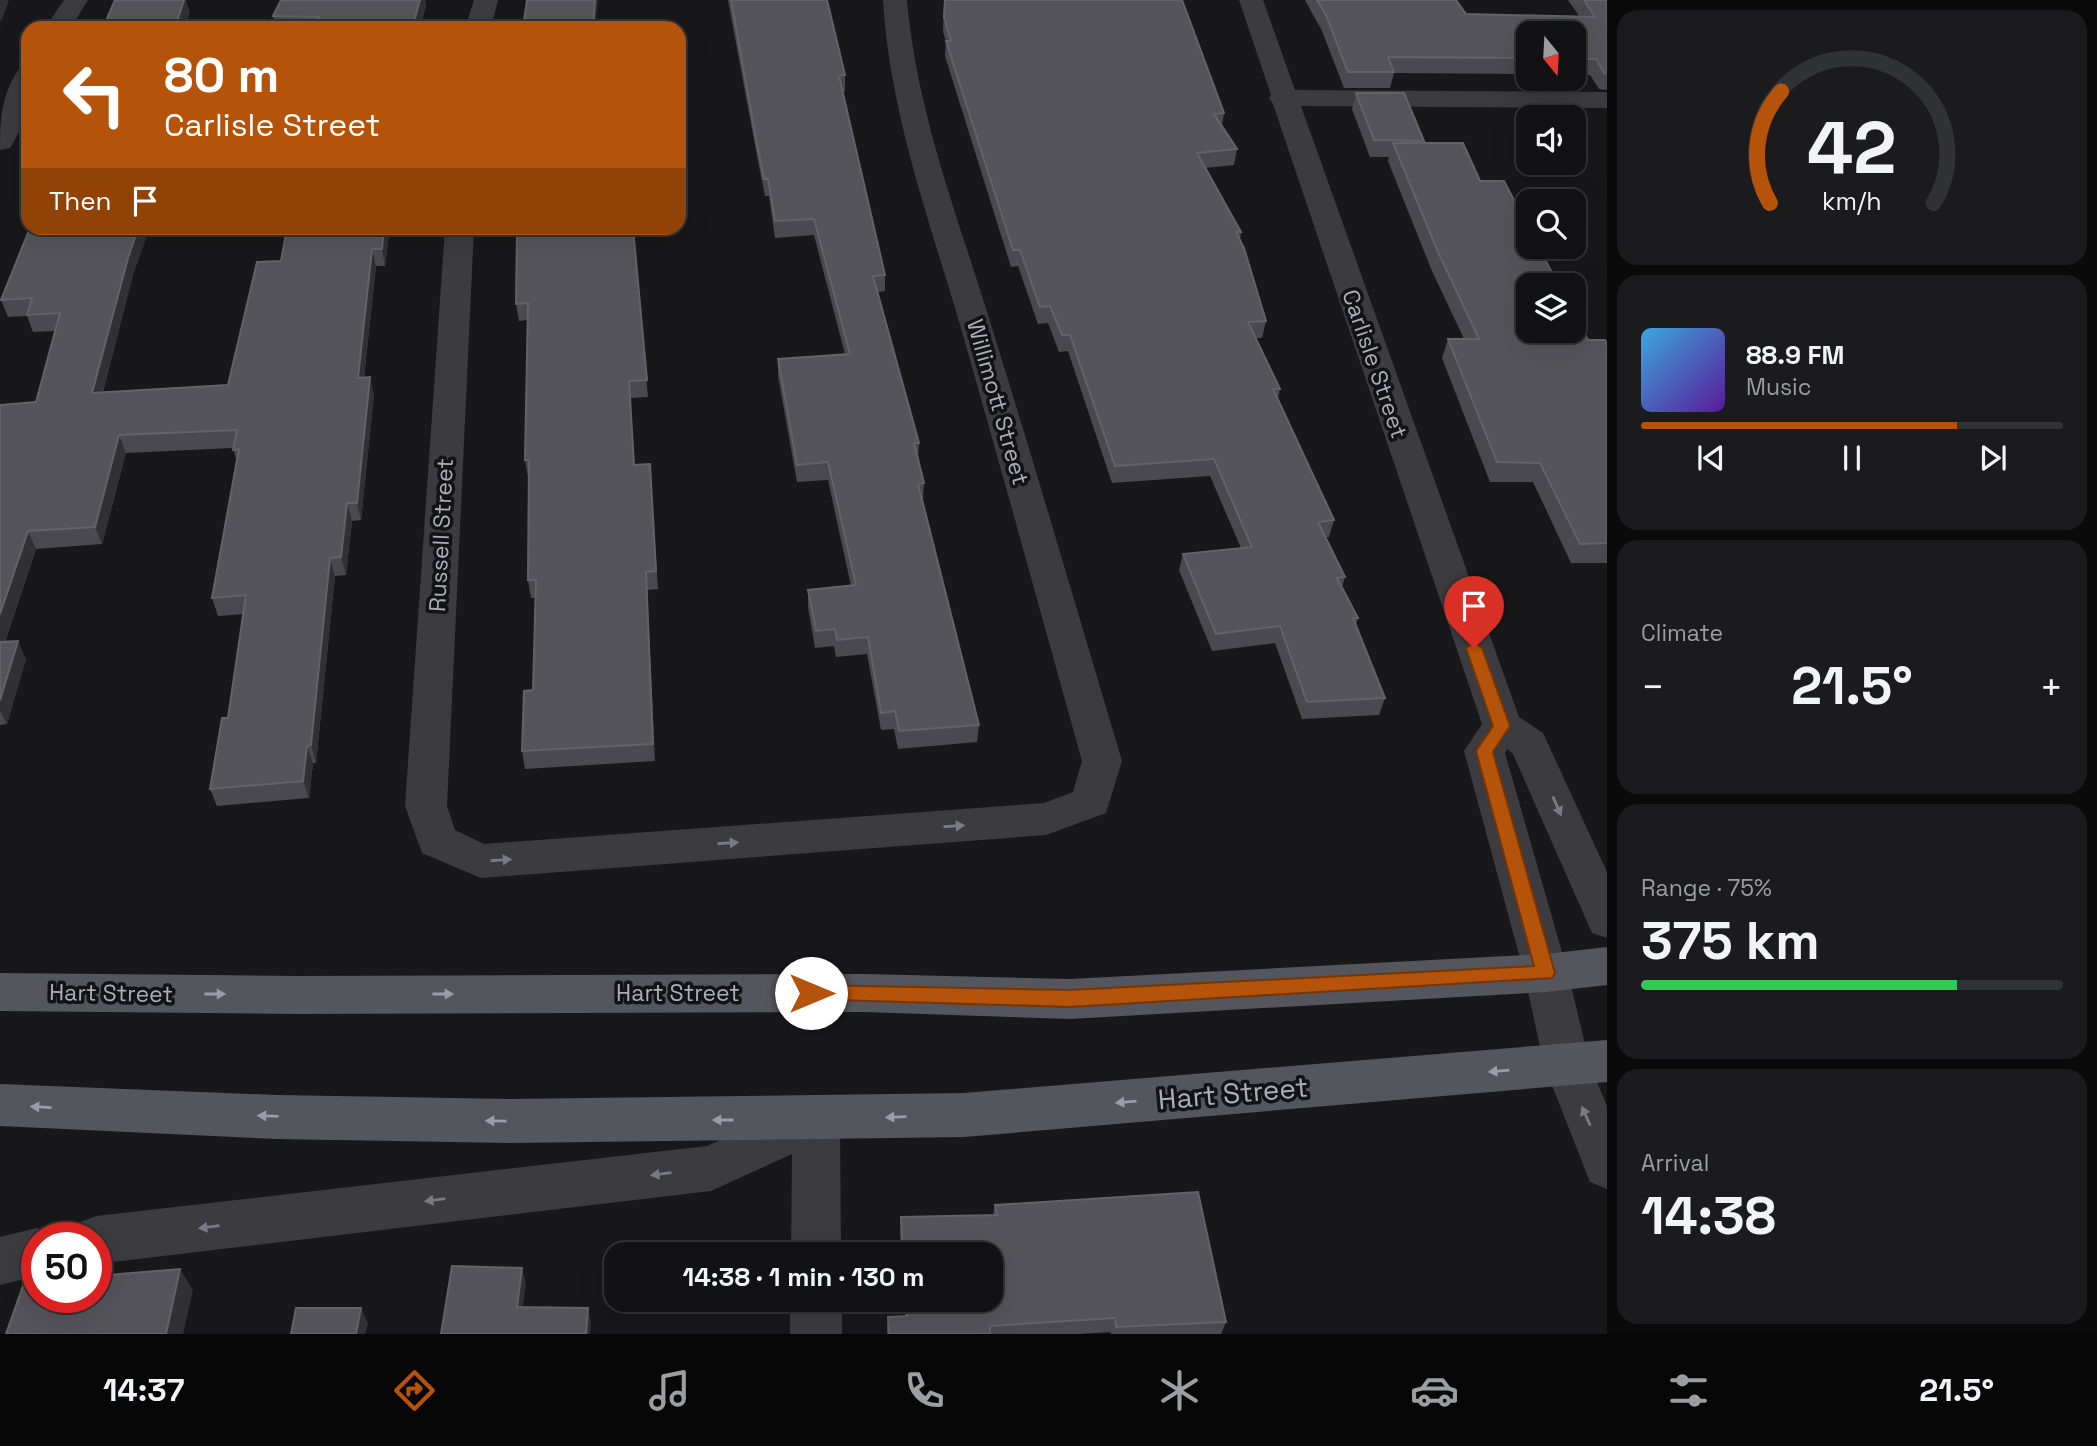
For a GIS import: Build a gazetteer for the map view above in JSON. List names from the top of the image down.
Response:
{
  "streets": {
    "main road": ["Hart Street"],
    "street": ["Carlisle Street", "Willimott Street", "Russell Street"]
  },
  "crossings": [
    ["Willimott Street", "Russell Street"]
  ],
  "north": "bottom",
  "page": {
    "turn": ["80 m", "Carlisle Street"],
    "then": "Then",
    "song": ["88.9 FM", "Music"],
    "tile": [
      "Climate",
      ["Range · 75%", "375 km"],
      ["Arrival", "14:38"]
    ],
    "heat": ["−", "21.5°", "+"],
    "limit": "50",
    "trip": "14:38 · 1 min · 130 m",
    "tabs": ["14:37", "21.5°"],
    "gauge": ["42", "km/h"]
  }
}
